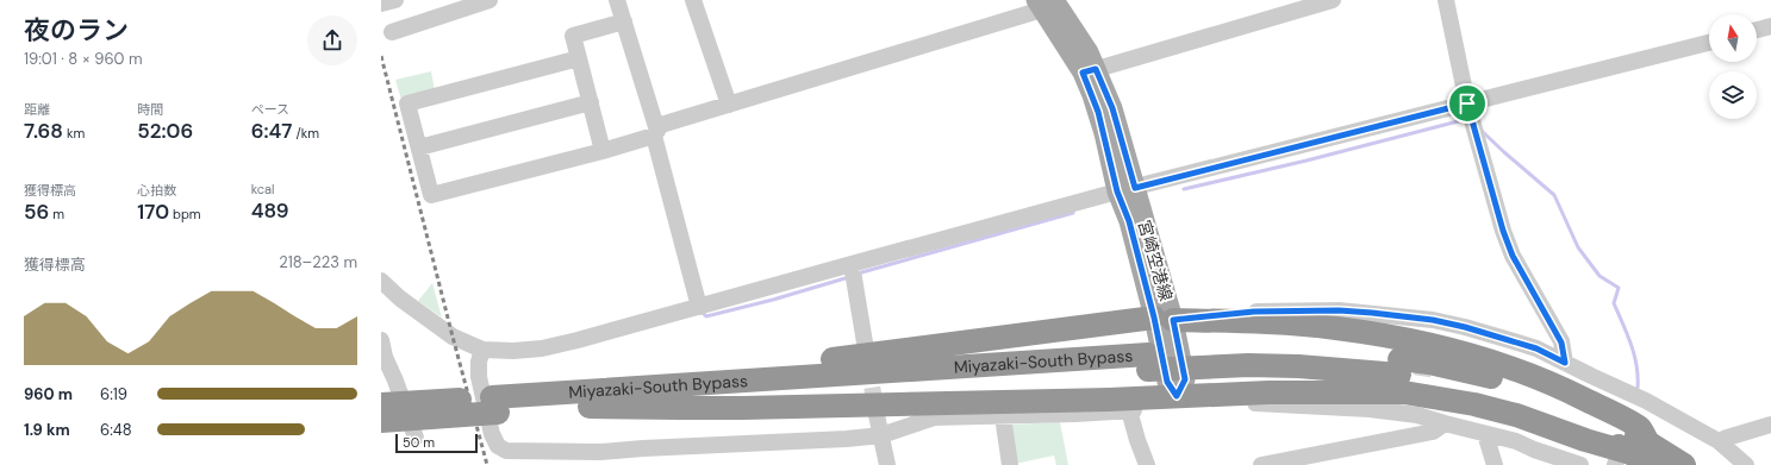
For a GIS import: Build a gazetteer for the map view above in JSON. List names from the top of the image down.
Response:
{
  "streets": {
    "highway": ["Miyazaki-South Bypass"],
    "main road": ["宮崎空港線"]
  },
  "scale_bar": "50 m",
  "north": "top",
  "page": {
    "heading": ["夜のラン", "19:01 · 8 × 960 m"],
    "stats": [
      ["距離", "7.68 km"],
      ["時間", "52:06"],
      ["ペース", "6:47 /km"],
      ["獲得標高", "56 m"],
      ["心拍数", "170 bpm"],
      ["kcal", "489"]
    ],
    "chart": ["獲得標高", "218–223 m"],
    "list": [
      {
        "name": "960 m",
        "note": "6:19"
      },
      {
        "name": "1.9 km",
        "note": "6:48"
      }
    ],
    "scale": "50 m"
  }
}
